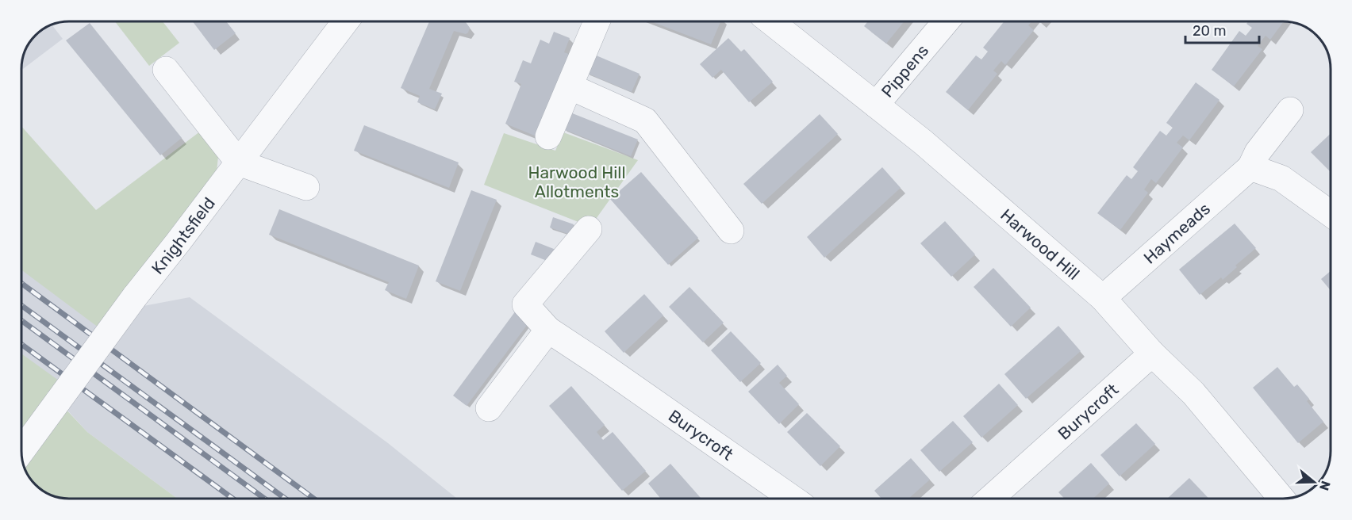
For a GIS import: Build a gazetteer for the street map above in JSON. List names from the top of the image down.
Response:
{
  "streets": {
    "street": [
      "Pippens",
      "Haymeads",
      "Knightsfield",
      "Harwood Hill",
      "Burycroft"
    ]
  },
  "crossings": [
    ["Pippens", "Harwood Hill"],
    ["Haymeads", "Harwood Hill"],
    ["Harwood Hill", "Burycroft"]
  ],
  "parks": ["Harwood Hill Allotments"],
  "scale_bar": "20 m",
  "north": "right"
}
